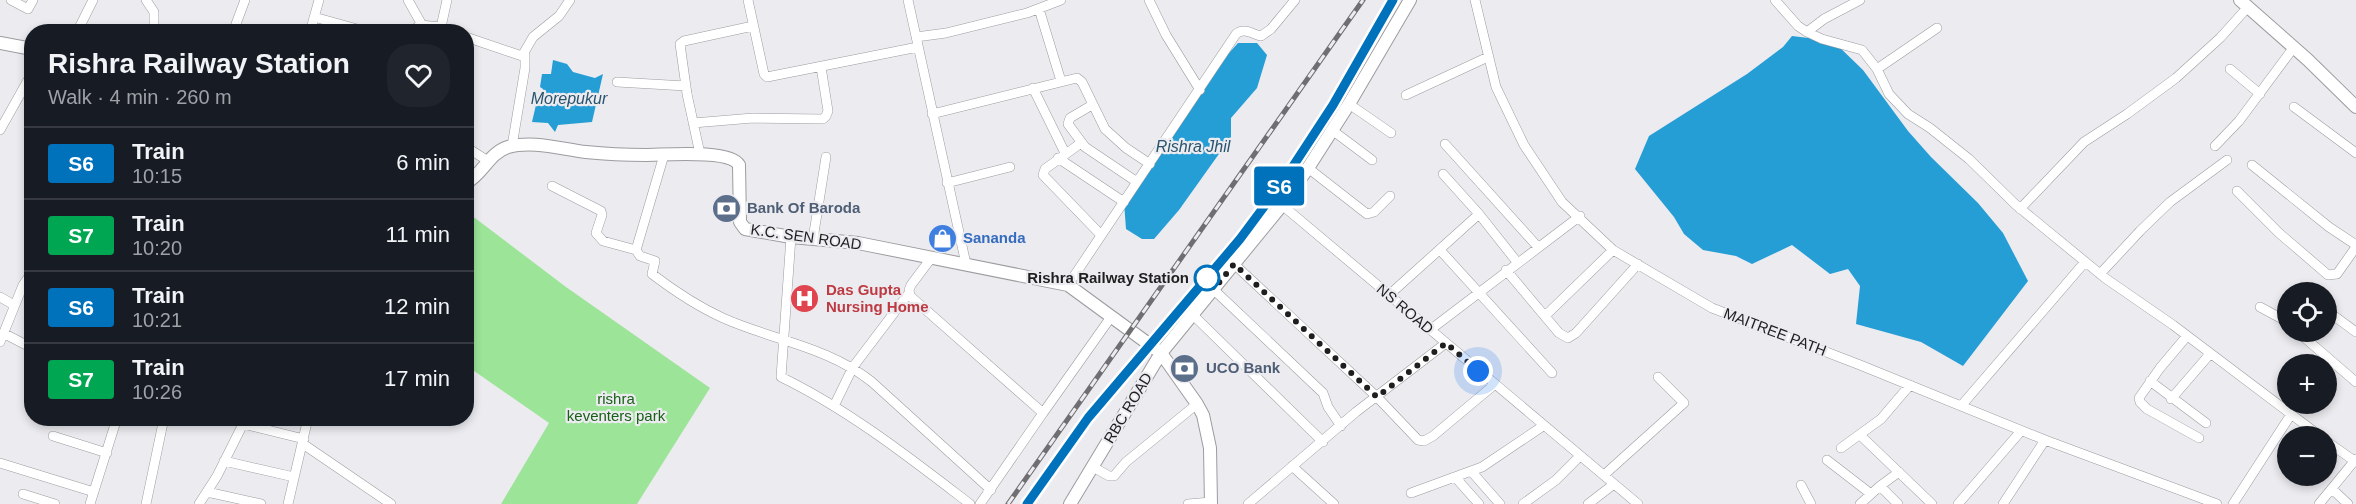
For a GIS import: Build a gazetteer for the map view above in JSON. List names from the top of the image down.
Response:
{
  "streets": {
    "street": [
      "K.C. SEN ROAD",
      "NS ROAD",
      "MAITREE PATH",
      "RBC ROAD"
    ]
  },
  "crossings": [
    ["K.C. SEN ROAD", "RBC ROAD"],
    ["NS ROAD", "RBC ROAD"]
  ],
  "water": ["Morepukur", "Rishra Jhil"],
  "parks": ["rishra keventers park"],
  "places": {
    "bank": ["Bank Of Baroda", "UCO Bank"],
    "shop": ["Sananda"],
    "other": ["Rishra Railway Station"],
    "hospital": ["Das Gupta Nursing Home"]
  },
  "page": {
    "on_map": "S6",
    "heading": ["Rishra Railway Station", "Walk · 4 min · 260 m"],
    "list": [
      {
        "mark": "S6",
        "name": "Train",
        "note": "10:15",
        "value": "6 min"
      },
      {
        "mark": "S7",
        "name": "Train",
        "note": "10:20",
        "value": "11 min"
      },
      {
        "mark": "S6",
        "name": "Train",
        "note": "10:21",
        "value": "12 min"
      },
      {
        "mark": "S7",
        "name": "Train",
        "note": "10:26",
        "value": "17 min"
      }
    ],
    "map_buttons": ["+", "−"]
  }
}
